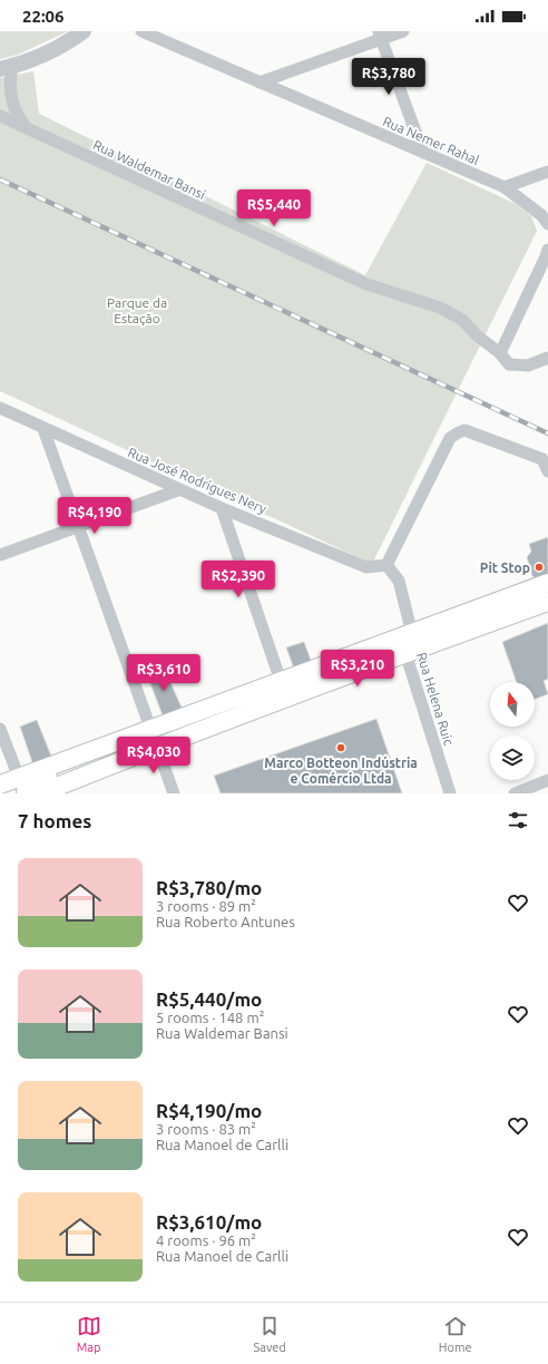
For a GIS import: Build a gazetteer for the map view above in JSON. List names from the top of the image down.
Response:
{
  "streets": {
    "street": [
      "Rua Nemer Rahal",
      "Rua Waldemar Bansi",
      "Rua José Rodrigues Nery",
      "Rua Helena Ruic"
    ]
  },
  "parks": ["Parque da Estação"],
  "places": ["Pit Stop", "Marco Botteon Indústria e Comércio Ltda"],
  "north": "top",
  "page": {
    "status": "22:06",
    "price": [
      "R$3,780",
      "R$5,440",
      "R$4,190",
      "R$2,390",
      "R$3,210",
      "R$3,610",
      "R$4,030"
    ],
    "heading": "7 homes",
    "list": [
      {
        "name": "R$3,780/mo",
        "note": "3 rooms · 89 m² · Rua Roberto Antunes"
      },
      {
        "name": "R$5,440/mo",
        "note": "5 rooms · 148 m² · Rua Waldemar Bansi"
      },
      {
        "name": "R$4,190/mo",
        "note": "3 rooms · 83 m² · Rua Manoel de Carlli"
      },
      {
        "name": "R$3,610/mo",
        "note": "4 rooms · 96 m² · Rua Manoel de Carlli"
      }
    ],
    "tabs": ["Map", "Saved", "Home"]
  }
}
